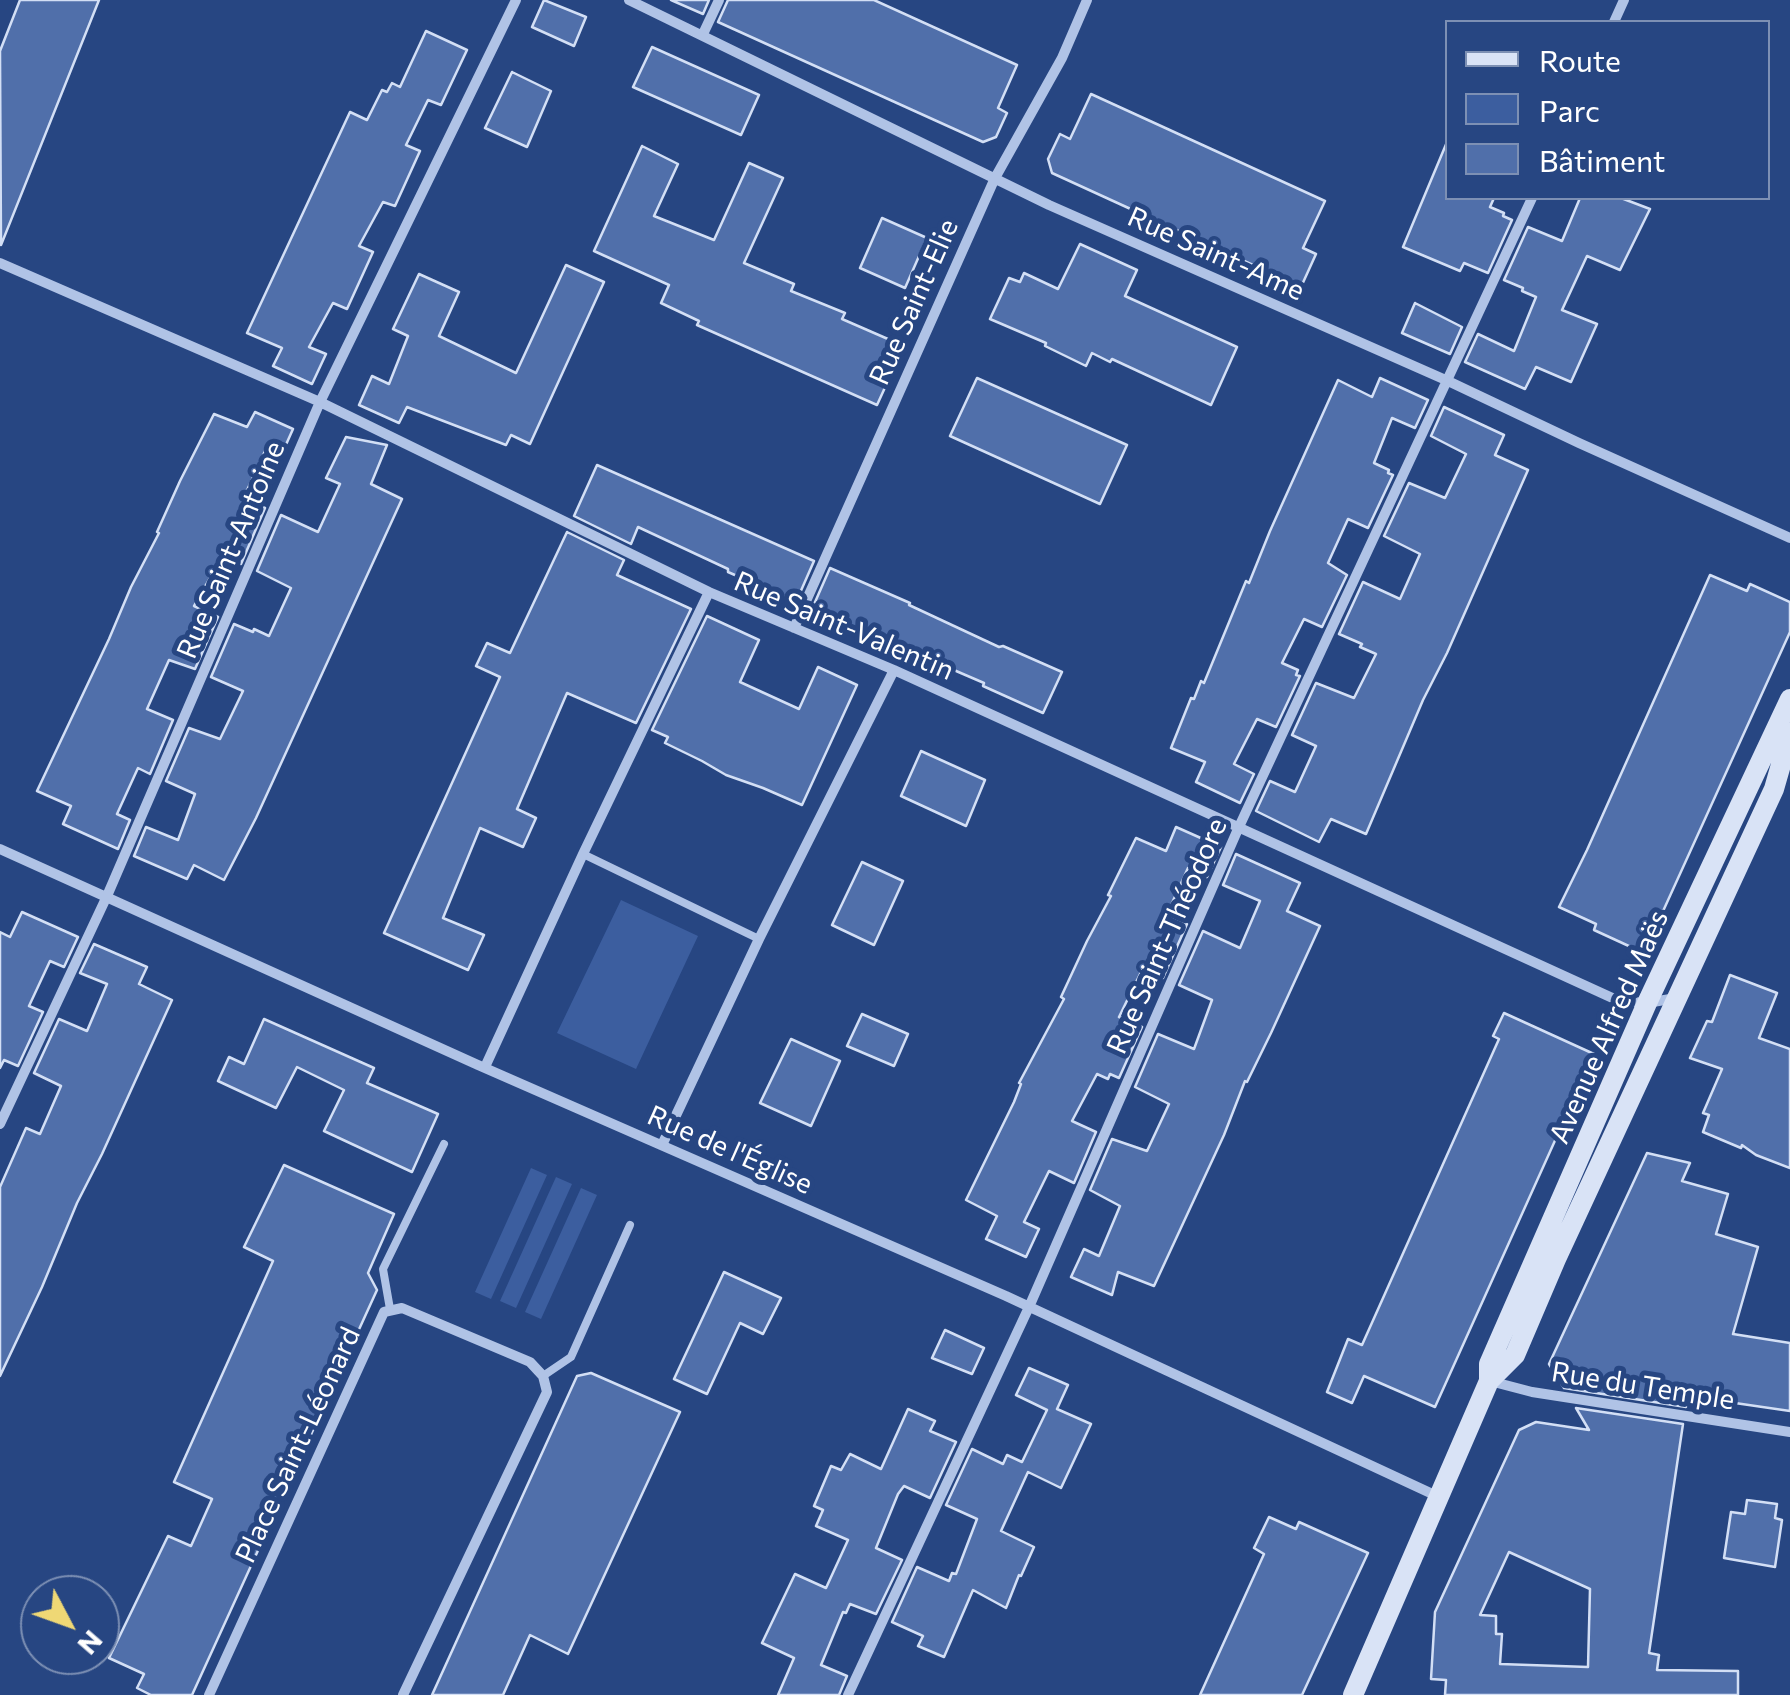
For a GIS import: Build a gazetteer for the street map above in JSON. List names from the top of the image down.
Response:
{
  "streets": {
    "main road": ["Avenue Alfred Maës"],
    "street": [
      "Rue Saint-Ame",
      "Rue Saint-Elie",
      "Rue Saint-Antoine",
      "Rue Saint-Valentin",
      "Rue Saint-Théodore",
      "Rue de l'Église",
      "Rue du Temple",
      "Place Saint-Léonard"
    ]
  },
  "crossings": [
    ["Rue Saint-Ame", "Rue Saint-Elie"],
    ["Rue Saint-Ame", "Rue Saint-Théodore"],
    ["Rue Saint-Elie", "Rue Saint-Valentin"],
    ["Rue Saint-Antoine", "Rue Saint-Valentin"],
    ["Rue Saint-Antoine", "Rue de l'Église"],
    ["Rue Saint-Valentin", "Rue Saint-Théodore"],
    ["Rue Saint-Valentin", "Avenue Alfred Maës"],
    ["Rue Saint-Théodore", "Rue de l'Église"],
    ["Avenue Alfred Maës", "Rue de l'Église"],
    ["Avenue Alfred Maës", "Rue du Temple"]
  ],
  "legend": ["Route", "Parc", "Bâtiment"],
  "north": "bottom right"
}
